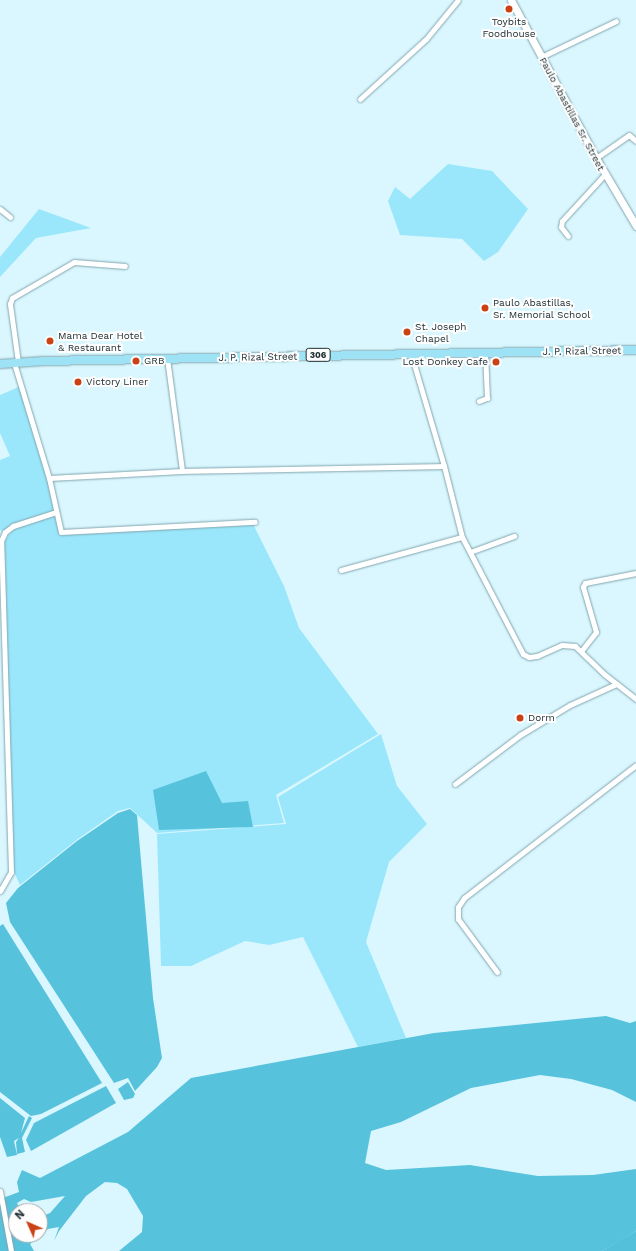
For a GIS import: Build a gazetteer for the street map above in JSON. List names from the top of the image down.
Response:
{
  "streets": {
    "main road": ["Paulo Abastillas Sr. Street", "J. P. Rizal Street", "306"]
  },
  "places": [
    "Toybits Foodhouse",
    "Paulo Abastillas, Sr. Memorial School",
    "St. Joseph Chapel",
    "Mama Dear Hotel & Restaurant",
    "GRB",
    "Lost Donkey Cafe",
    "Victory Liner",
    "Dorm"
  ],
  "north": "top left"
}
